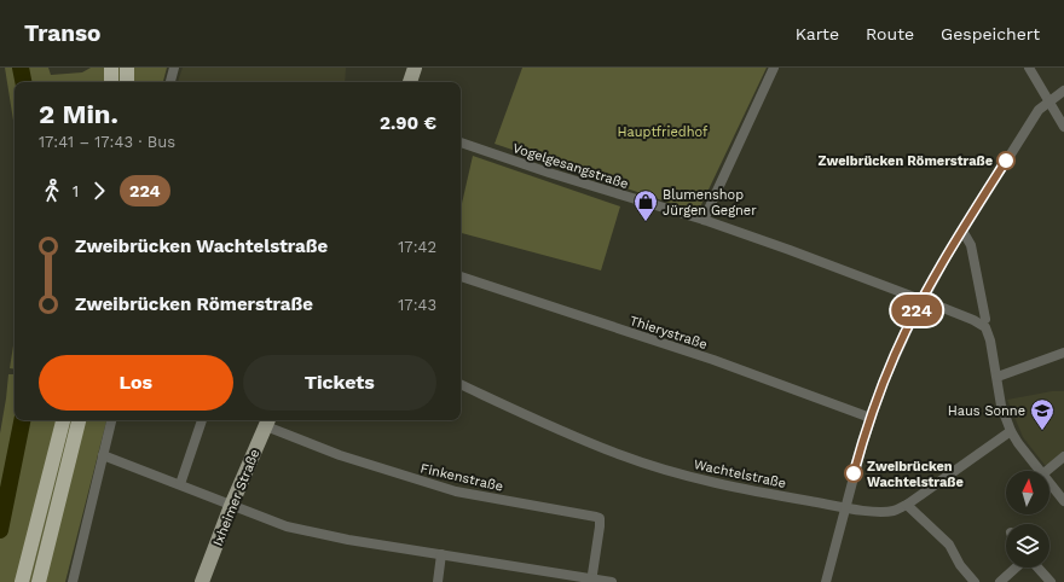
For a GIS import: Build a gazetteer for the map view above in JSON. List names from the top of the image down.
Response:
{
  "streets": {
    "main road": ["Ixheimer Straße"],
    "street": [
      "Vogelgesangstraße",
      "Thierystraße",
      "Wachtelstraße",
      "Finkenstraße"
    ]
  },
  "crossings": [
    ["Finkenstraße", "Ixheimer Straße"]
  ],
  "parks": ["Hauptfriedhof"],
  "places": {
    "other": ["Zweibrücken Römerstraße", "Zweibrücken Wachtelstraße"],
    "shop": ["Blumenshop Jürgen Gegner"],
    "school or university": ["Haus Sonne"]
  },
  "lines": ["bus line 224"],
  "north": "top",
  "page": {
    "header": "Transo",
    "nav": ["Karte", "Route", "Gespeichert"],
    "on_map": "224",
    "heading": ["2 Min.", "17:41 – 17:43 · Bus", "2.90 €"],
    "legs": ["1", "224"],
    "list": [
      {
        "name": "Zweibrücken Wachtelstraße",
        "value": "17:42"
      },
      {
        "name": "Zweibrücken Römerstraße",
        "value": "17:43"
      }
    ],
    "buttons": ["Los", "Tickets"]
  }
}
